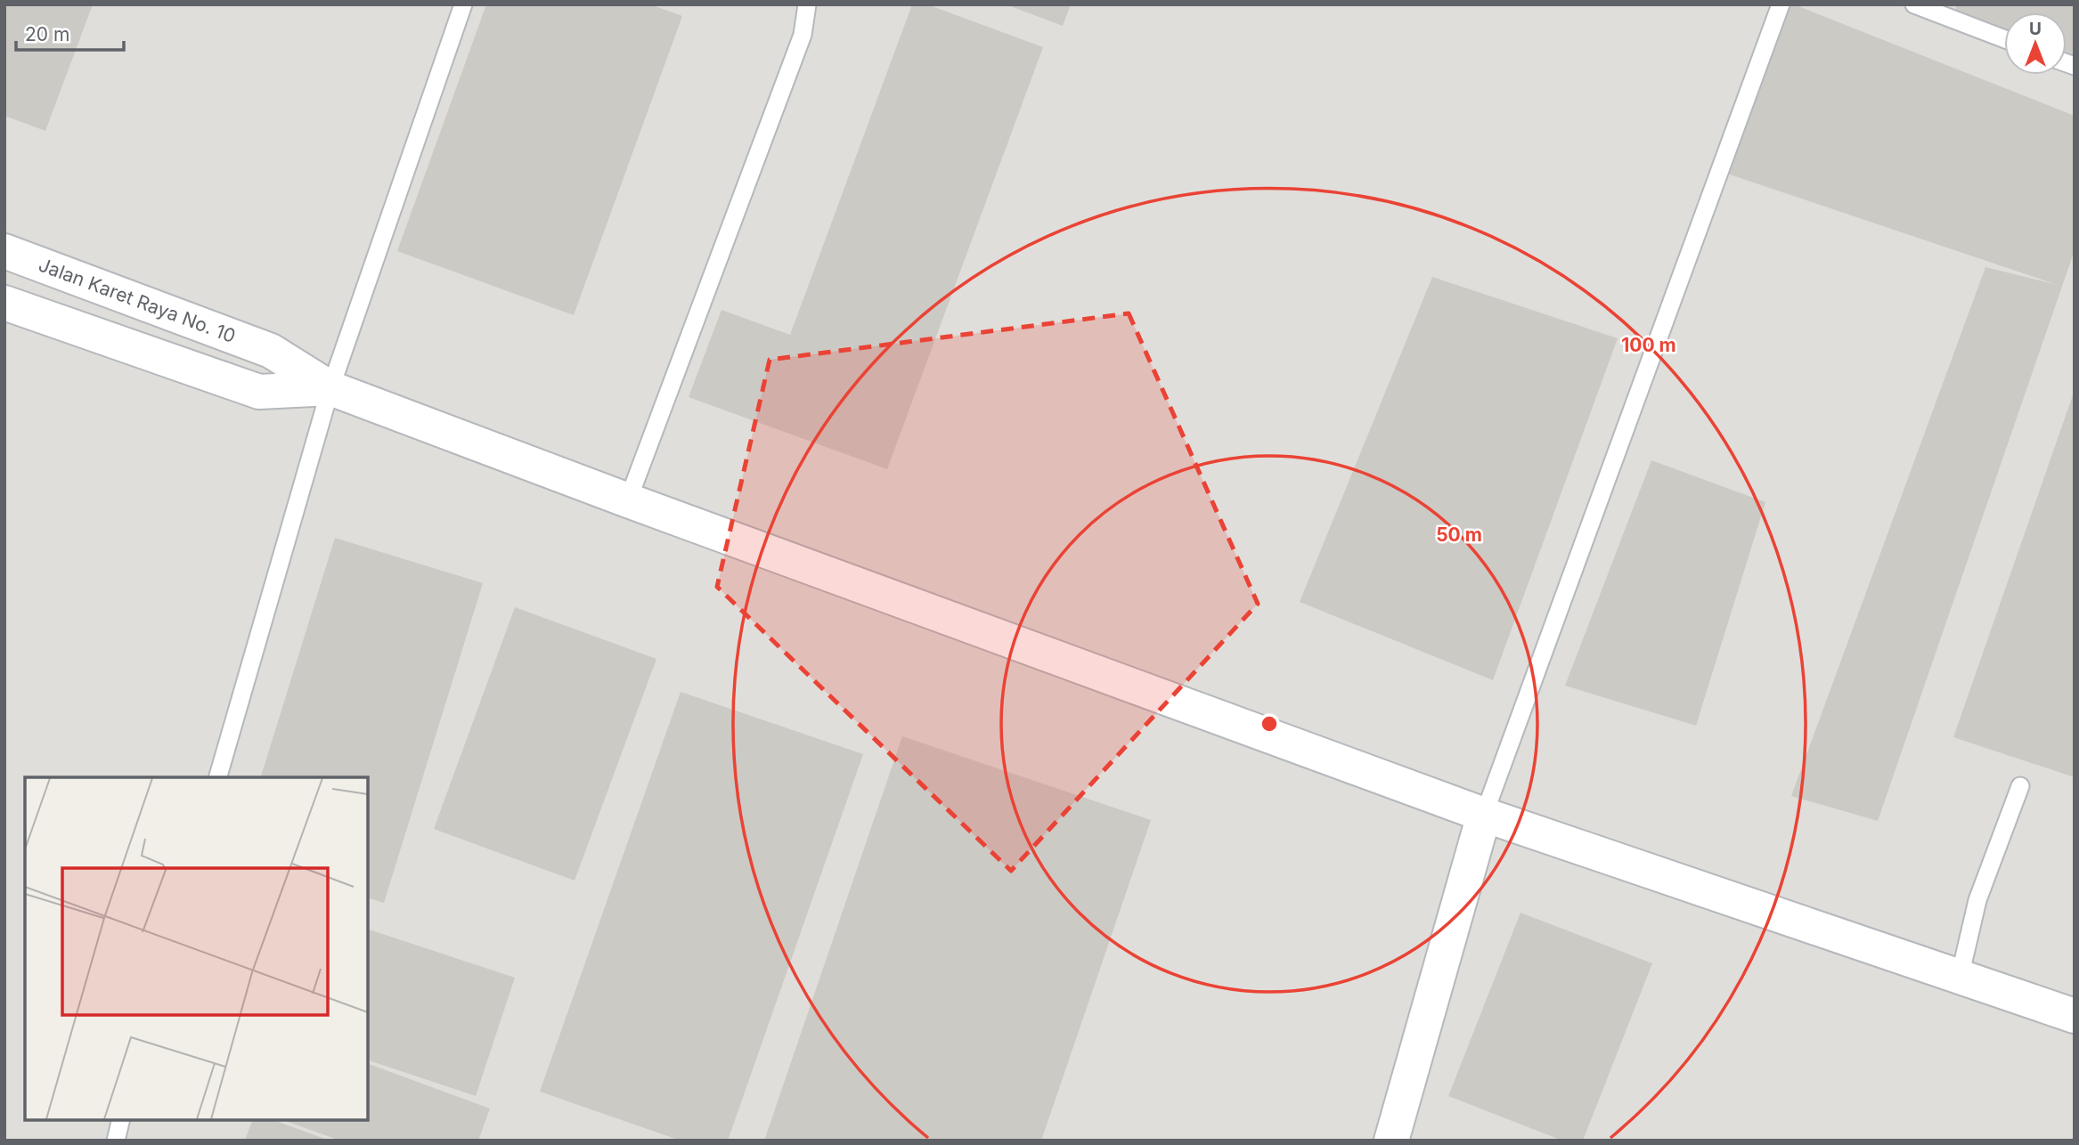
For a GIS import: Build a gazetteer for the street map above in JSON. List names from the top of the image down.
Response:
{
  "streets": {
    "street": ["Jalan Karet Raya No. 10"]
  },
  "scale_bar": "20 m",
  "north": "top",
  "rings": ["100 m", "50 m"]
}
